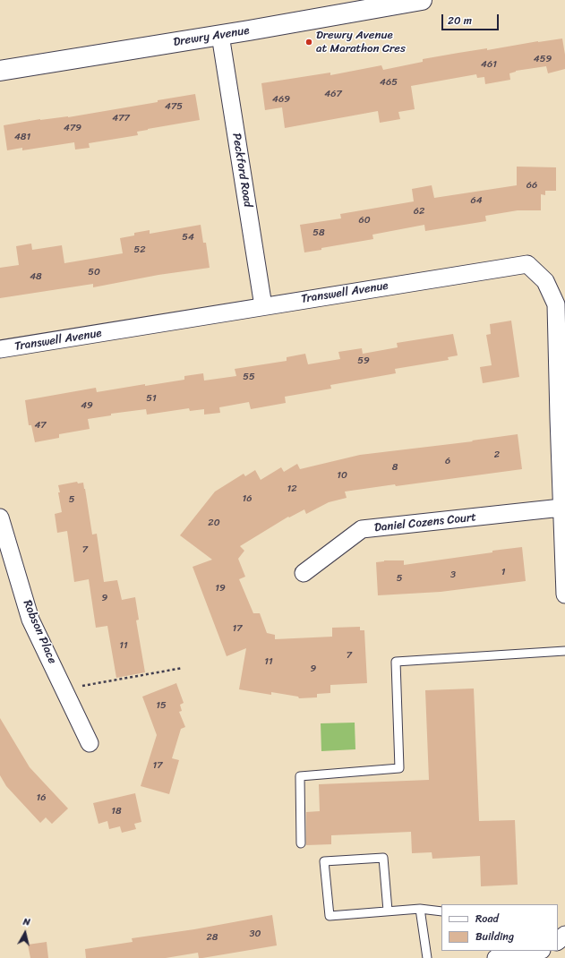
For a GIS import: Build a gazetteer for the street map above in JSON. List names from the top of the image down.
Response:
{
  "streets": {
    "street": [
      "Drewry Avenue",
      "Peckford Road",
      "Transwell Avenue",
      "Daniel Cozens Court",
      "Robson Place"
    ]
  },
  "crossings": [
    ["Drewry Avenue", "Peckford Road"],
    ["Peckford Road", "Transwell Avenue"]
  ],
  "places": ["Drewry Avenue at Marathon Cres"],
  "house_numbers": [
    "459",
    "461",
    "465",
    "467",
    "469",
    "475",
    "477",
    "479",
    "481",
    "66",
    "64",
    "62",
    "60",
    "58",
    "54",
    "52",
    "50",
    "48",
    "59",
    "55",
    "51",
    "49",
    "47",
    "2",
    "6",
    "8",
    "10",
    "12",
    "16",
    "5",
    "20",
    "7",
    "1",
    "3",
    "5",
    "19",
    "9",
    "17",
    "11",
    "7",
    "11",
    "9",
    "15",
    "17",
    "16",
    "18",
    "30",
    "28"
  ],
  "legend": ["Road", "Building"],
  "scale_bar": "20 m",
  "north": "top"
}
